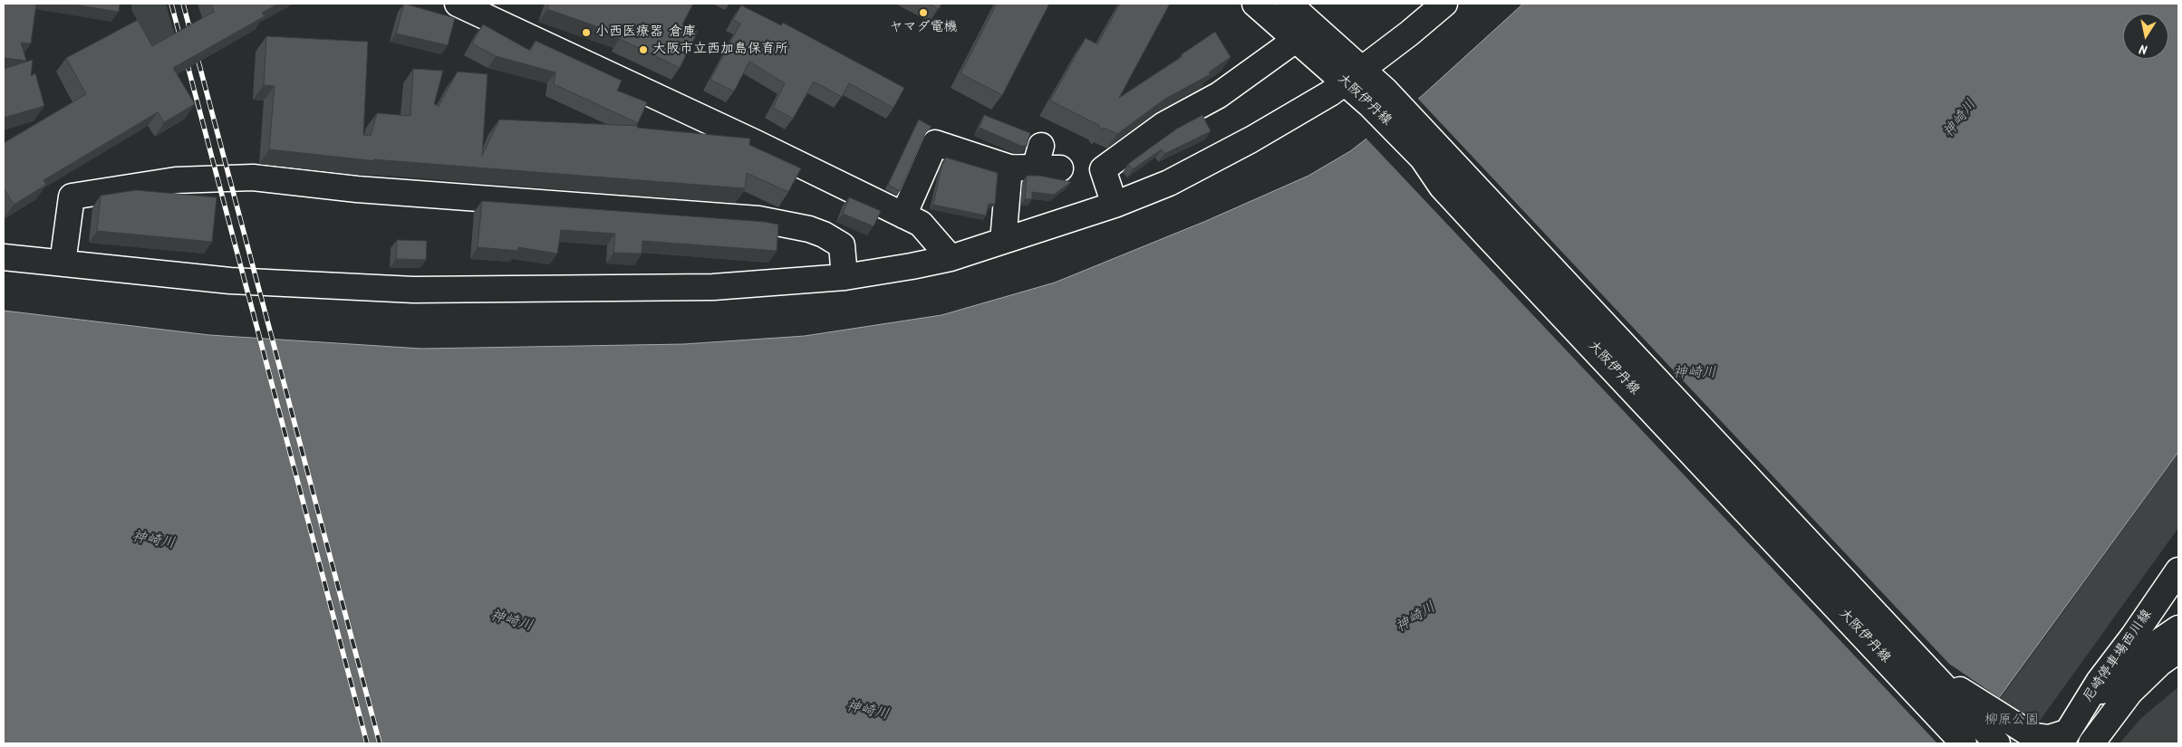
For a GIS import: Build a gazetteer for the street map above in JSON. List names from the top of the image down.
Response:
{
  "streets": {
    "street": ["大阪伊丹線", "尼崎停車場西川線"]
  },
  "water": ["神崎川"],
  "parks": ["柳原公園"],
  "places": ["ヤマダ電機", "小西医療器 倉庫", "大阪市立西加島保育所"],
  "north": "bottom"
}
